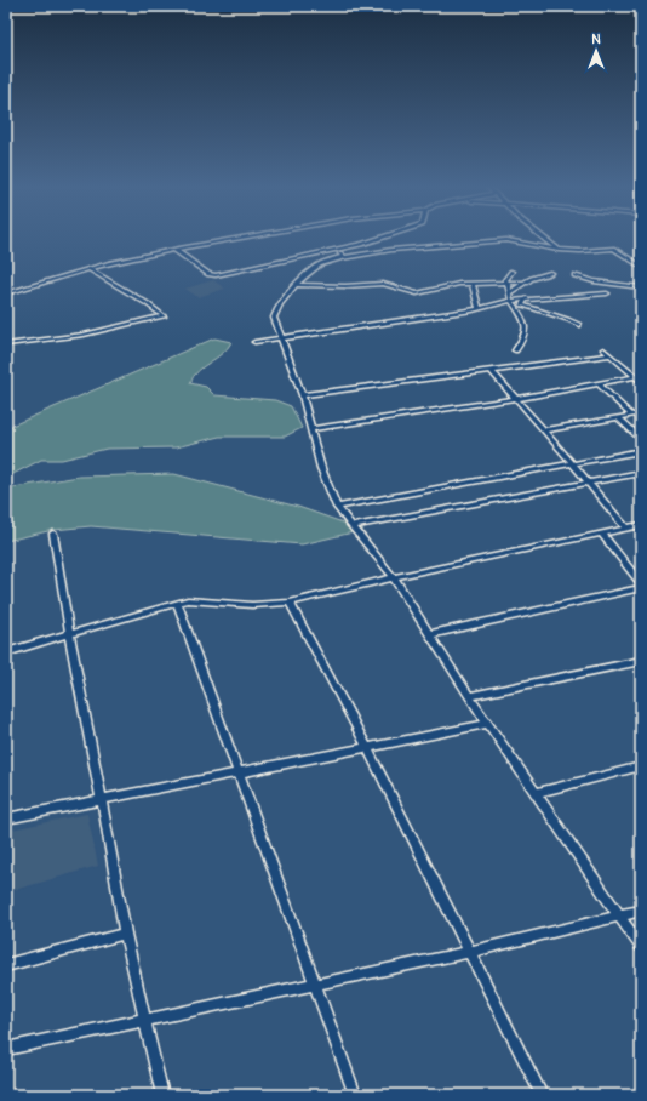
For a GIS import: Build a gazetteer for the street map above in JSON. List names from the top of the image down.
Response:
{
  "north": "top"
}
